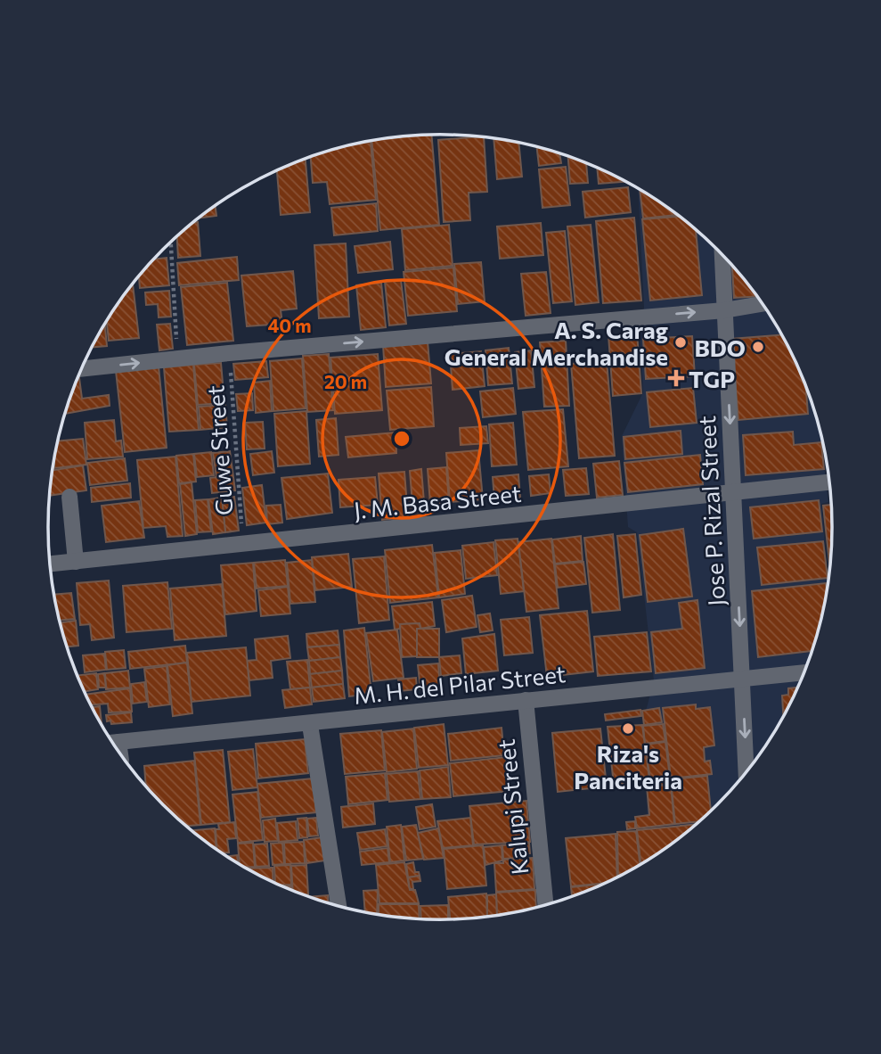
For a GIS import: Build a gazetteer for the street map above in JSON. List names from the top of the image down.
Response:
{
  "streets": {
    "street": [
      "J. M. Basa Street",
      "Jose P. Rizal Street",
      "M. H. del Pilar Street",
      "Kalupi Street"
    ],
    "path": ["Guwe Street"]
  },
  "crossings": [
    ["Guwe Street", "J. M. Basa Street"],
    ["J. M. Basa Street", "Jose P. Rizal Street"],
    ["Jose P. Rizal Street", "M. H. del Pilar Street"],
    ["M. H. del Pilar Street", "Kalupi Street"]
  ],
  "one_way": ["Jose P. Rizal Street"],
  "places": {
    "other": ["A. S. Carag General Merchandise", "BDO", "Riza's Panciteria"],
    "health": ["TGP"]
  },
  "rings": ["40 m", "20 m"]
}
